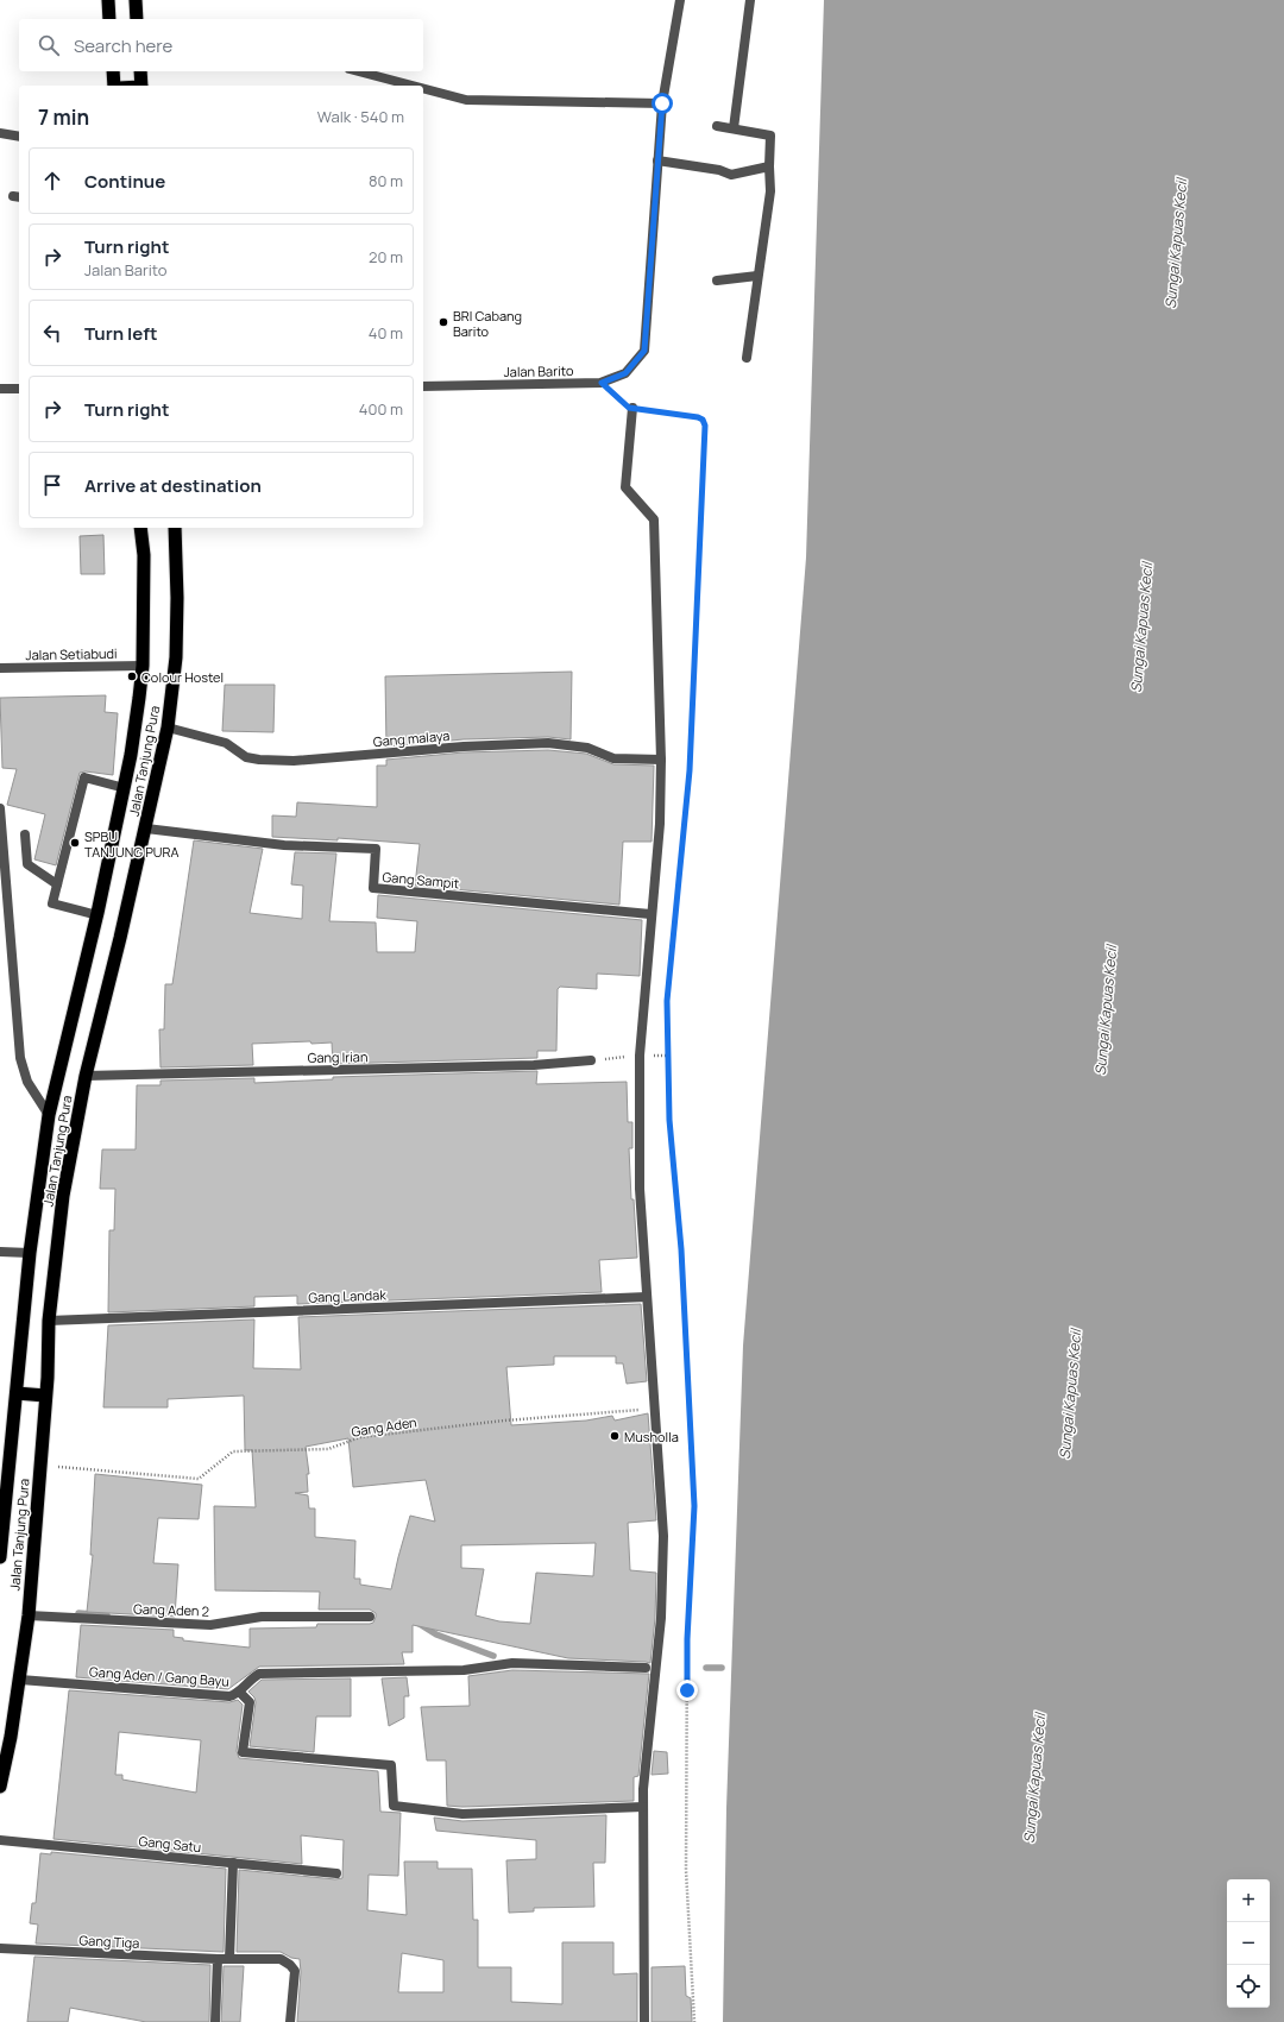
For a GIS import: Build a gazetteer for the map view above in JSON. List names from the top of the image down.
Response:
{
  "streets": {
    "highway": ["Jalan Tanjung Pura"],
    "street": [
      "Jalan Barito",
      "Jalan Setiabudi",
      "Gang malaya",
      "Gang Sampit",
      "Gang Irian",
      "Gang Landak",
      "Gang Aden 2",
      "Gang Aden / Gang Bayu",
      "Gang Satu",
      "Gang Tiga"
    ],
    "path": ["Gang Aden"]
  },
  "crossings": [
    ["Jalan Setiabudi", "Jalan Tanjung Pura"],
    ["Gang malaya", "Jalan Tanjung Pura"],
    ["Jalan Tanjung Pura", "Gang Sampit"],
    ["Jalan Tanjung Pura", "Gang Irian"],
    ["Jalan Tanjung Pura", "Gang Landak"],
    ["Jalan Tanjung Pura", "Gang Aden"],
    ["Jalan Tanjung Pura", "Gang Aden 2"],
    ["Jalan Tanjung Pura", "Gang Aden / Gang Bayu"]
  ],
  "water": ["Sungai Kapuas Kecil"],
  "places": [
    "BRI Cabang Barito",
    "Colour Hostel",
    "SPBU TANJUNG PURA",
    "Musholla"
  ],
  "page": {
    "search": "Search here",
    "heading": ["7 min", "Walk · 540 m"],
    "list": [
      ["Continue", "80 m"],
      ["Turn right", "Jalan Barito", "20 m"],
      ["Turn left", "40 m"],
      ["Turn right", "400 m"],
      "Arrive at destination"
    ],
    "map_buttons": ["+", "−"]
  }
}
